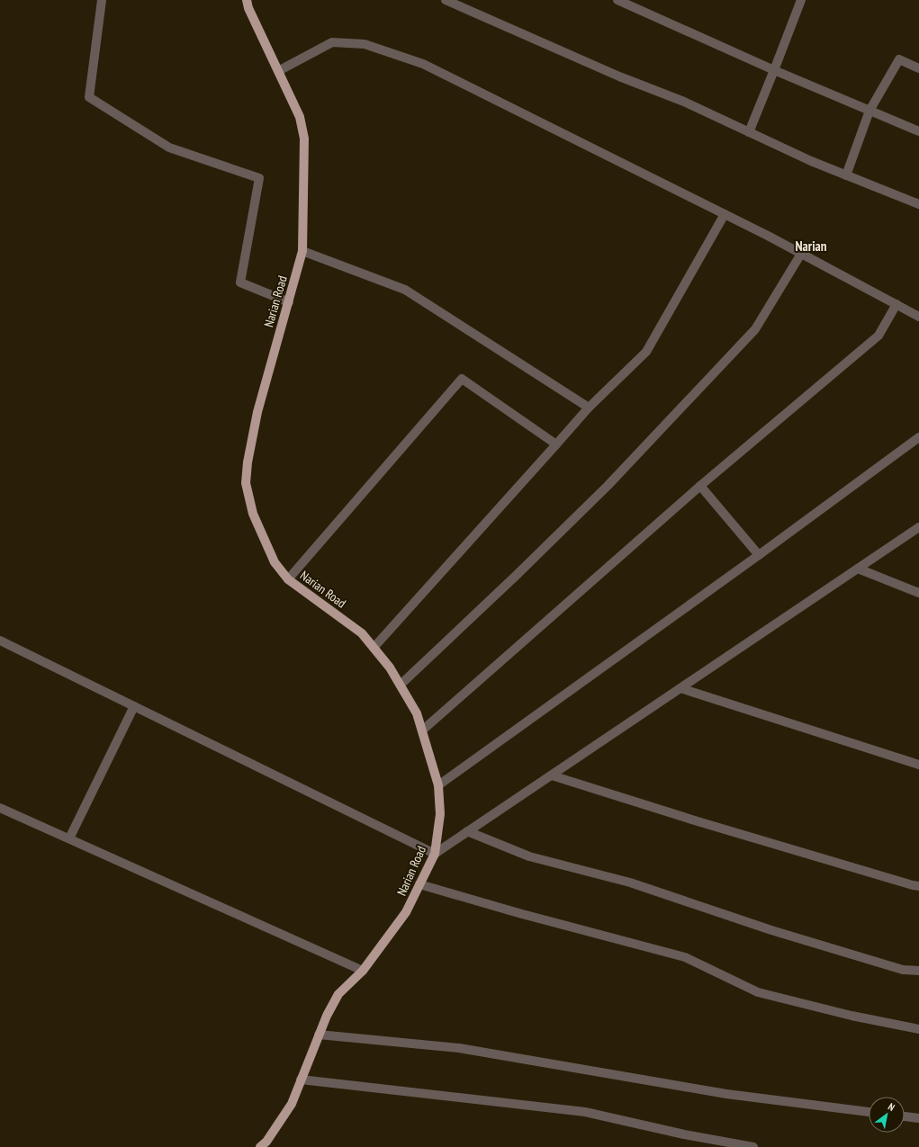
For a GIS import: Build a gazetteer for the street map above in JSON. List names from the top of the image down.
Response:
{
  "streets": {
    "main road": ["Narian Road"]
  },
  "districts": ["Narian"],
  "north": "top right"
}
